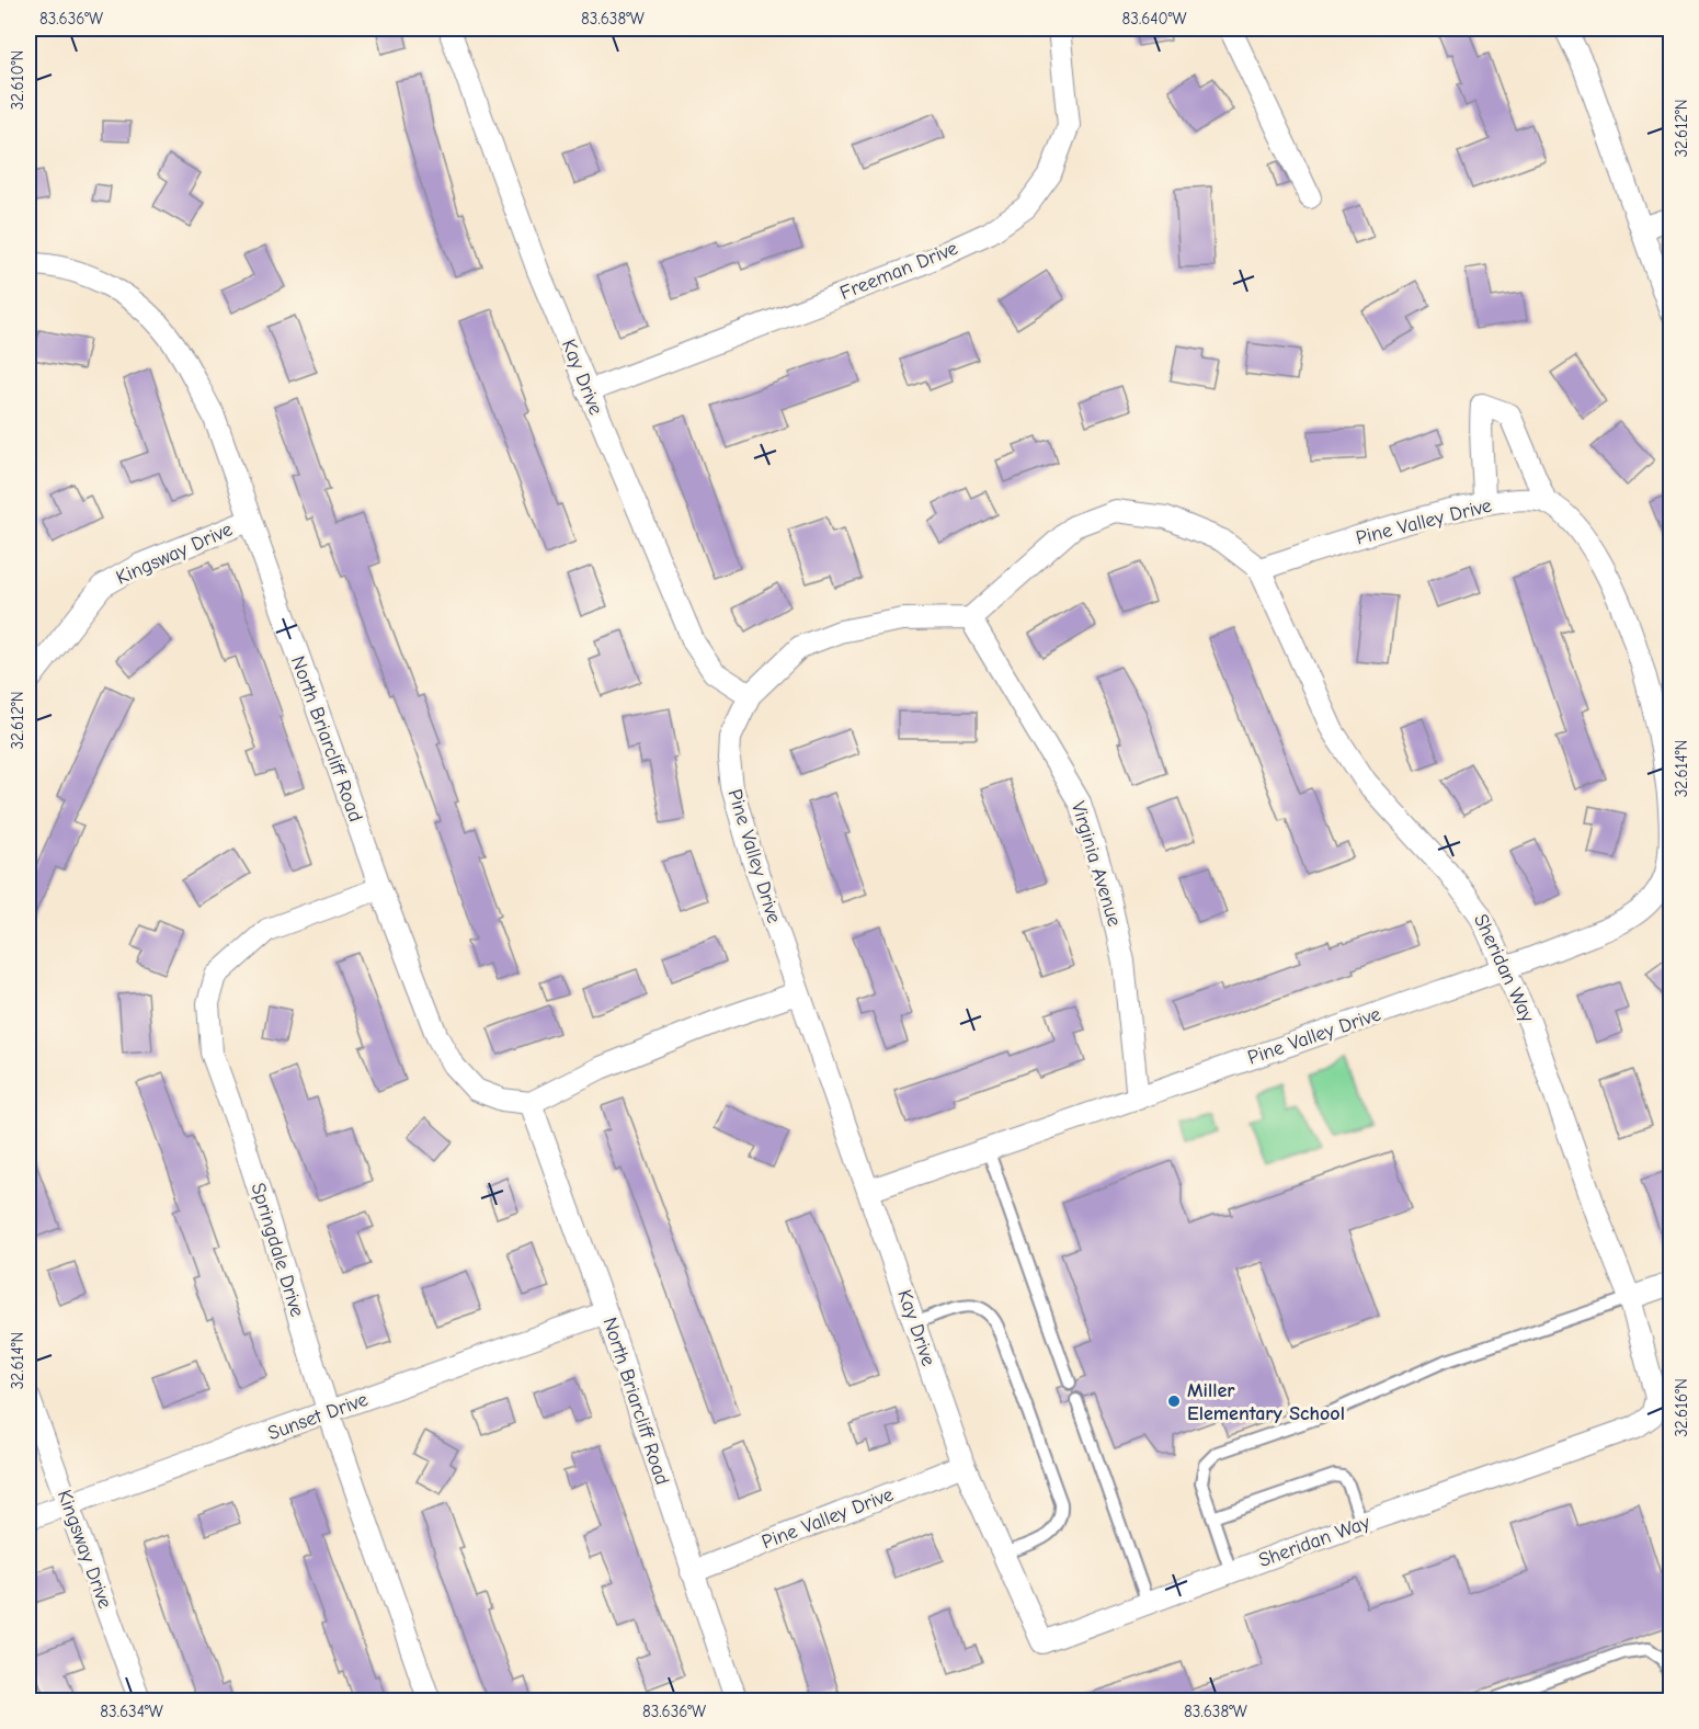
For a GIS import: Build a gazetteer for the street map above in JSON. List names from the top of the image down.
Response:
{
  "streets": {
    "street": [
      "Freeman Drive",
      "Kay Drive",
      "Pine Valley Drive",
      "Kingsway Drive",
      "North Briarcliff Road",
      "Virginia Avenue",
      "Sheridan Way",
      "Springdale Drive",
      "Sunset Drive"
    ]
  },
  "crossings": [
    ["Freeman Drive", "Kay Drive"],
    ["Kay Drive", "Pine Valley Drive"],
    ["Kay Drive", "Sheridan Way"],
    ["Pine Valley Drive", "North Briarcliff Road"],
    ["Pine Valley Drive", "Virginia Avenue"],
    ["Pine Valley Drive", "Sheridan Way"],
    ["Kingsway Drive", "North Briarcliff Road"],
    ["Kingsway Drive", "Sunset Drive"],
    ["North Briarcliff Road", "Springdale Drive"],
    ["North Briarcliff Road", "Sunset Drive"],
    ["Springdale Drive", "Sunset Drive"]
  ],
  "places": ["Miller Elementary School"],
  "coordinates": [
    "83.636°W",
    "83.638°W",
    "83.640°W",
    "32.610°N",
    "32.612°N",
    "32.614°N",
    "32.616°N",
    "83.634°W"
  ]
}
